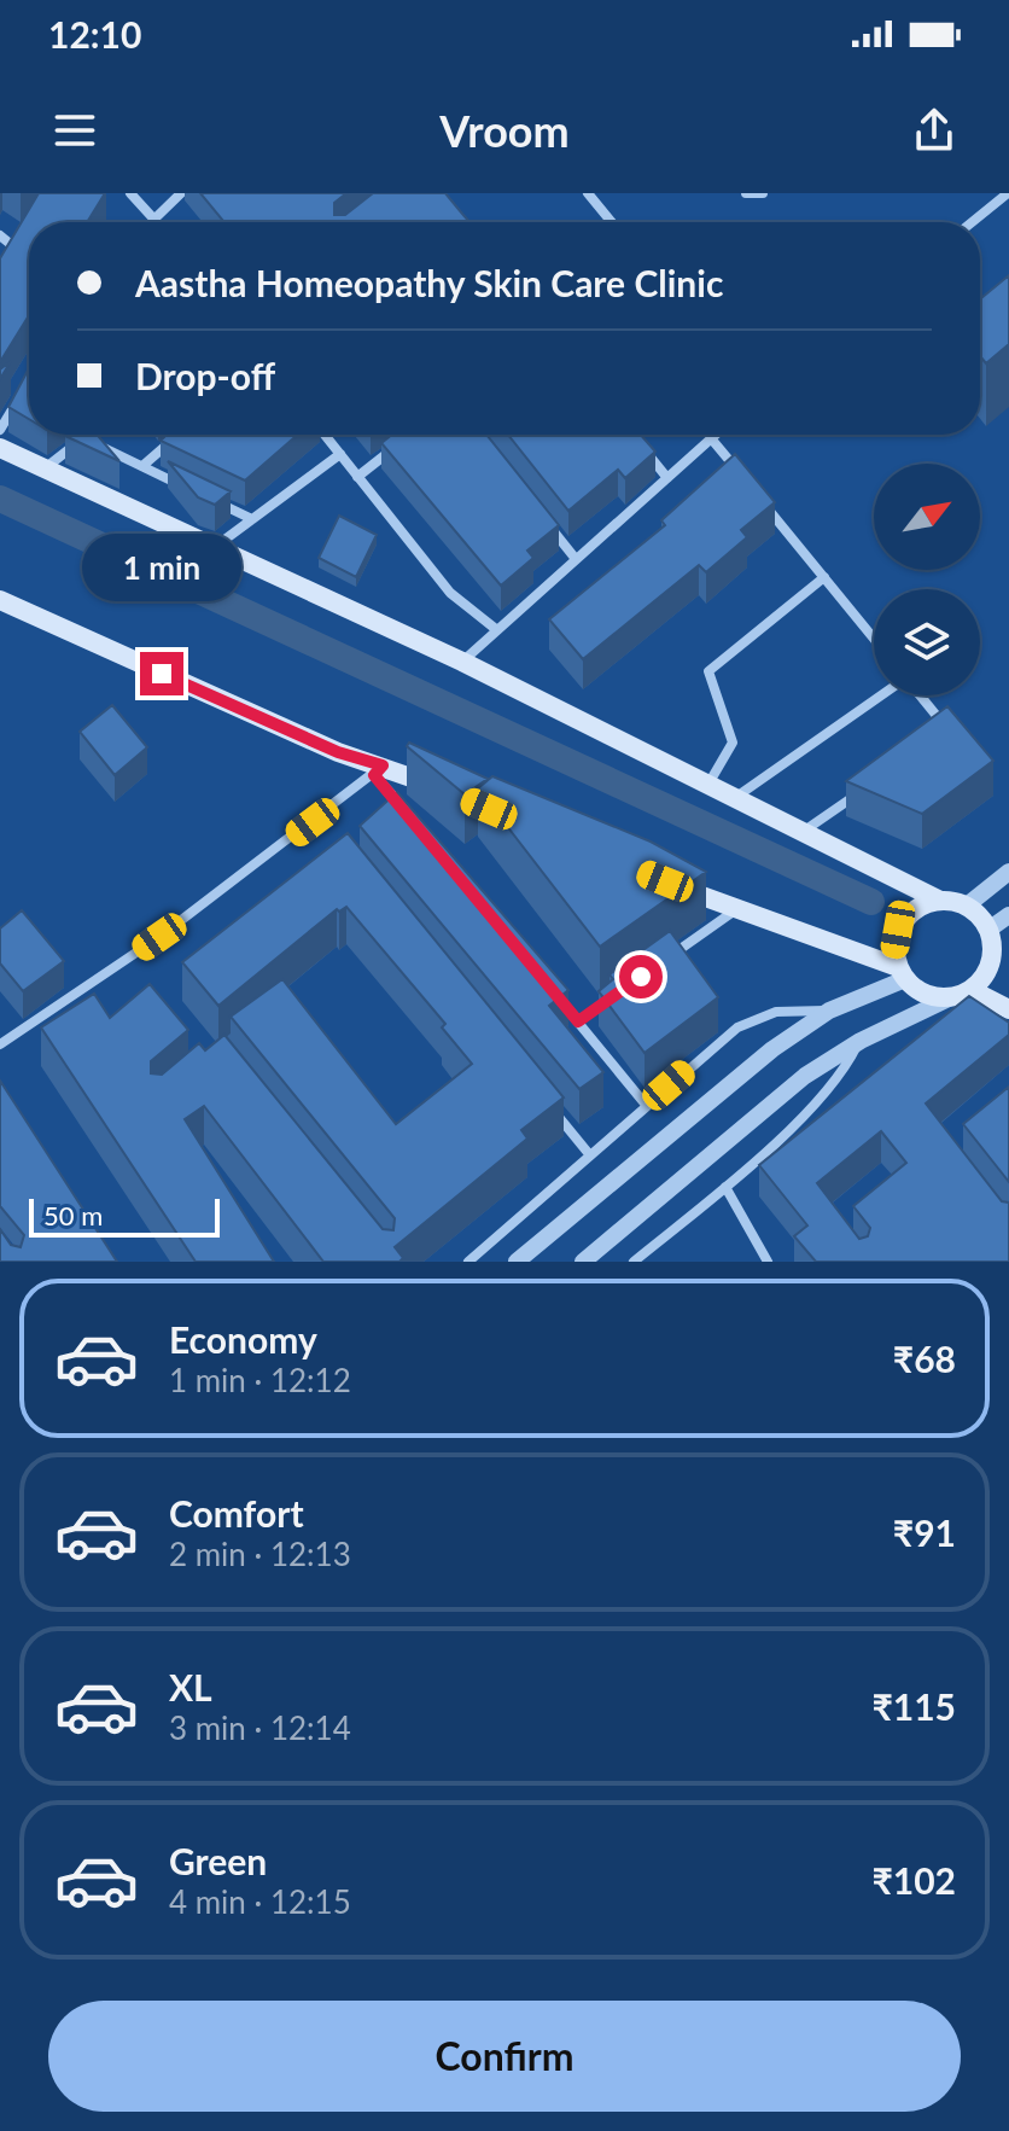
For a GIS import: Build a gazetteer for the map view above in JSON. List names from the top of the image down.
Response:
{
  "scale_bar": "50 m",
  "north": "top right",
  "page": {
    "status": "12:10",
    "header": "Vroom",
    "banner": ["Aastha Homeopathy Skin Care Clinic", "Drop-off"],
    "bubble": "1 min",
    "scale": "50 m",
    "list": [
      {
        "name": "Economy",
        "note": "1 min · 12:12",
        "value": "₹68"
      },
      {
        "name": "Comfort",
        "note": "2 min · 12:13",
        "value": "₹91"
      },
      {
        "name": "XL",
        "note": "3 min · 12:14",
        "value": "₹115"
      },
      {
        "name": "Green",
        "note": "4 min · 12:15",
        "value": "₹102"
      }
    ],
    "buttons": "Confirm"
  }
}
